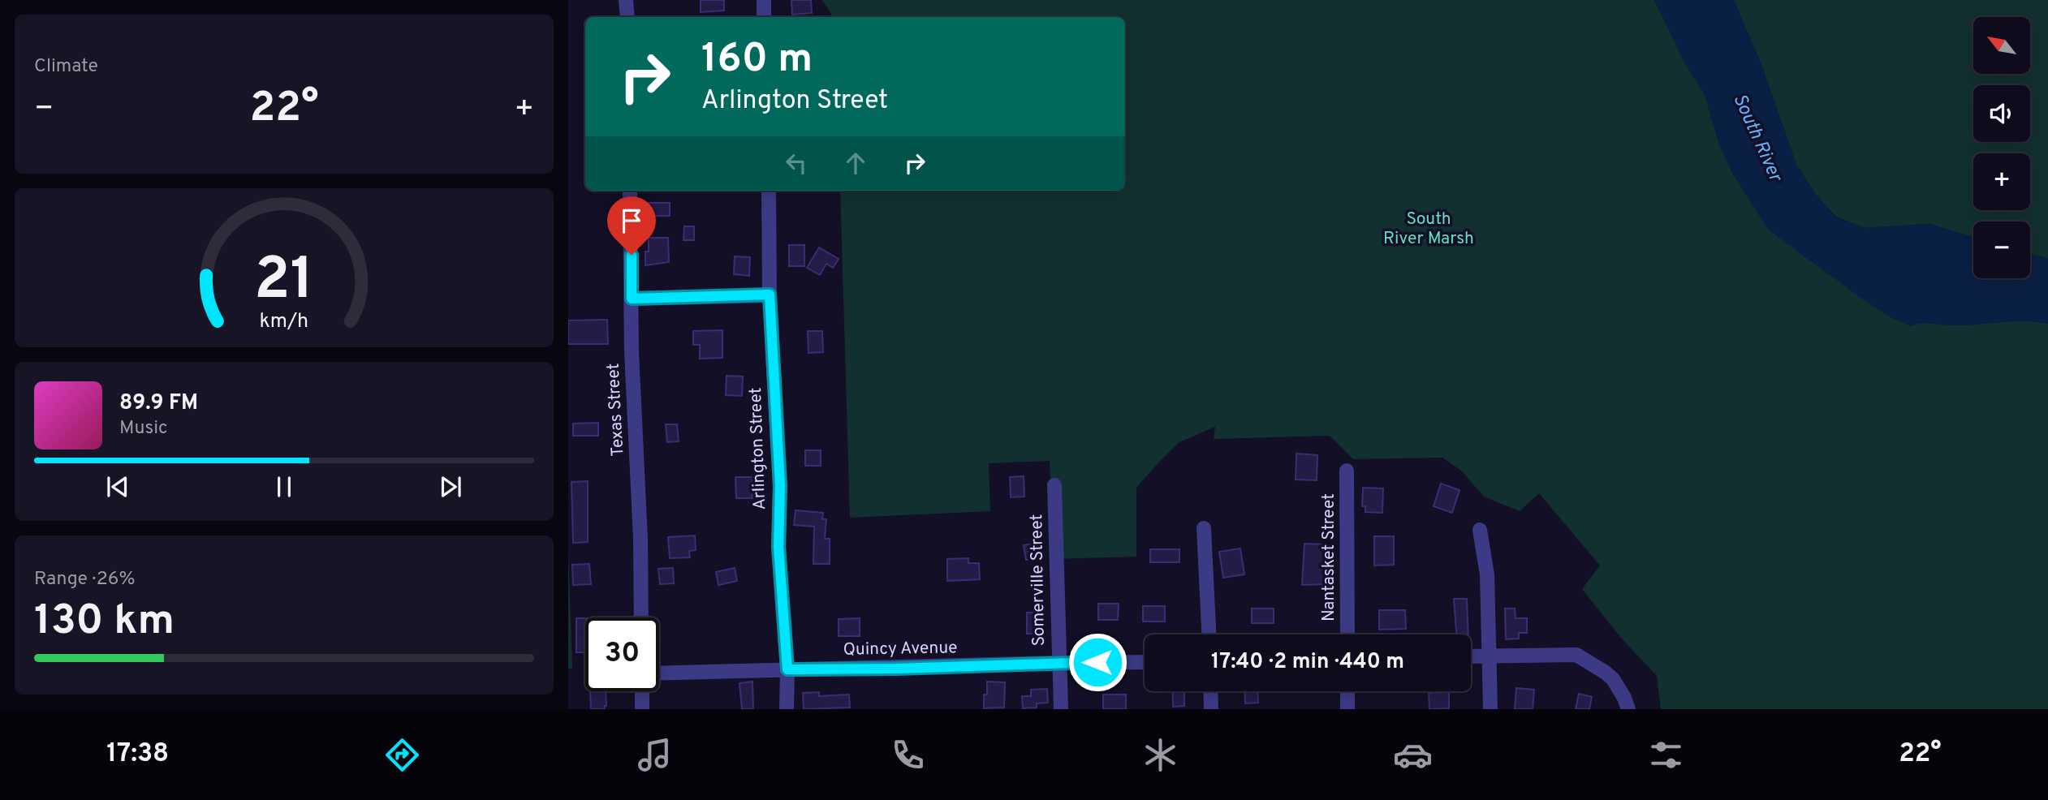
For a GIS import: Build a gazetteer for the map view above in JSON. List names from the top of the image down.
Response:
{
  "streets": {
    "street": [
      "Texas Street",
      "Arlington Street",
      "Nantasket Street",
      "Somerville Street",
      "Quincy Avenue"
    ]
  },
  "crossings": [
    ["Arlington Street", "Quincy Avenue"],
    ["Somerville Street", "Quincy Avenue"]
  ],
  "water": ["South River"],
  "parks": ["South River Marsh"],
  "north": "top left",
  "page": {
    "tile": [
      "Climate",
      ["Range · 26%", "130 km"]
    ],
    "map_buttons": ["+", "−"],
    "turn": ["160 m", "Arlington Street"],
    "heat": ["−", "22°", "+"],
    "song": ["89.9 FM", "Music"],
    "limit": "30",
    "trip": "17:40 · 2 min · 440 m",
    "tabs": ["17:38", "22°"],
    "gauge": ["21", "km/h"]
  }
}
